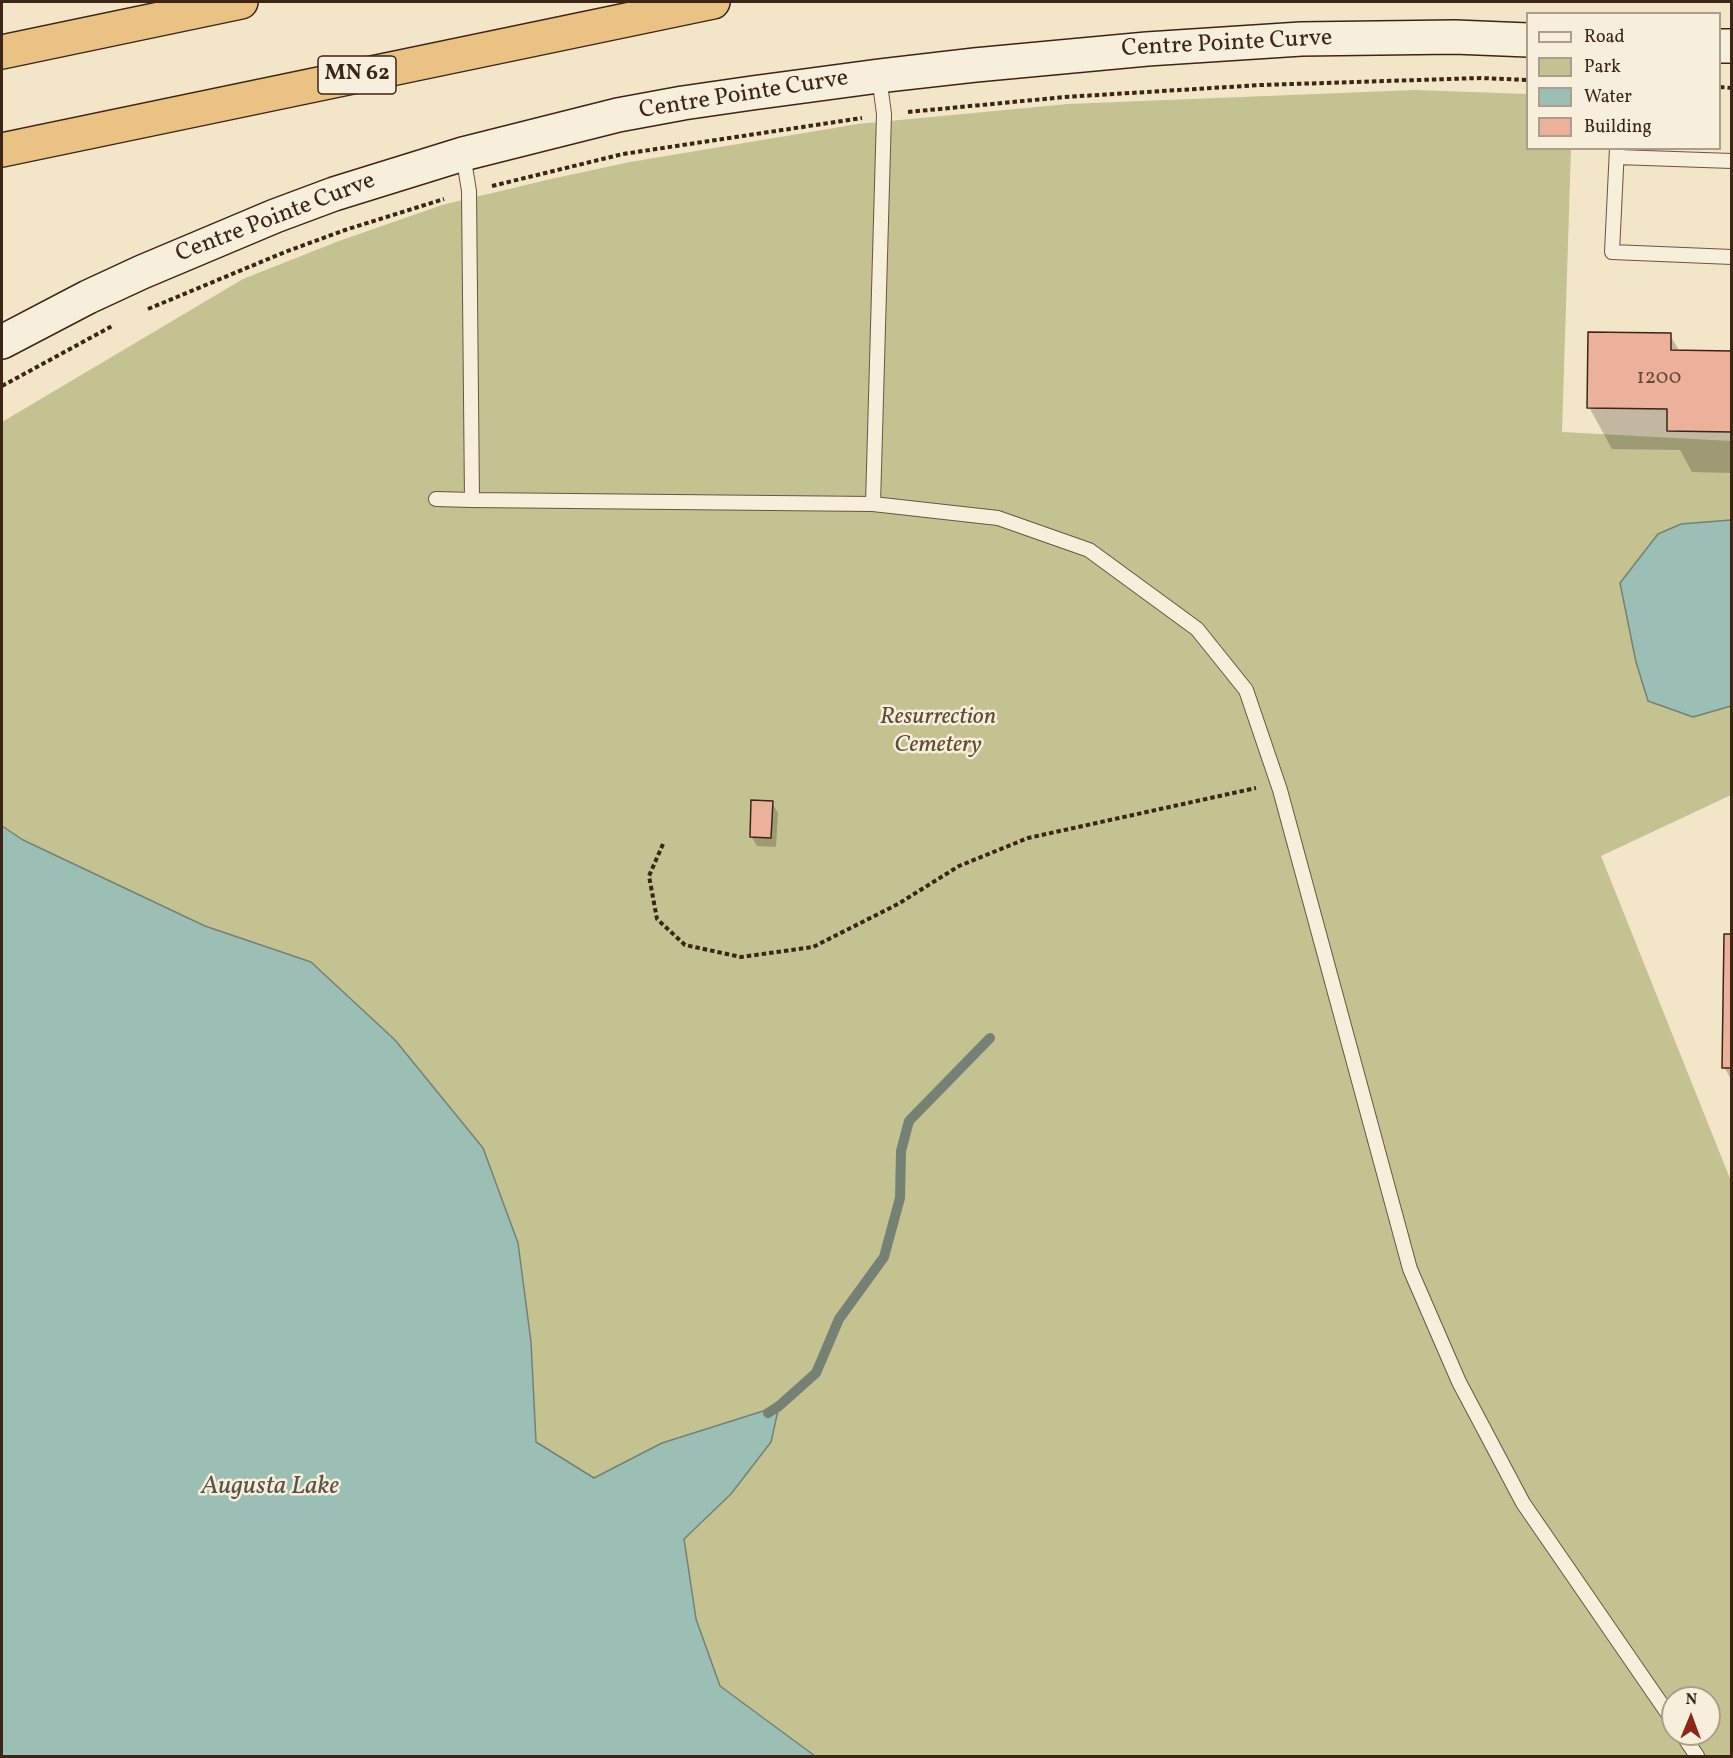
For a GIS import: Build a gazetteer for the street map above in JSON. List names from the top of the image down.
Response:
{
  "streets": {
    "highway": ["MN 62"],
    "street": ["Centre Pointe Curve"]
  },
  "water": ["Augusta Lake"],
  "parks": ["Resurrection Cemetery"],
  "house_numbers": ["1200"],
  "legend": [
    "Road",
    "Park",
    "Water",
    "Building"
  ],
  "north": "top"
}
